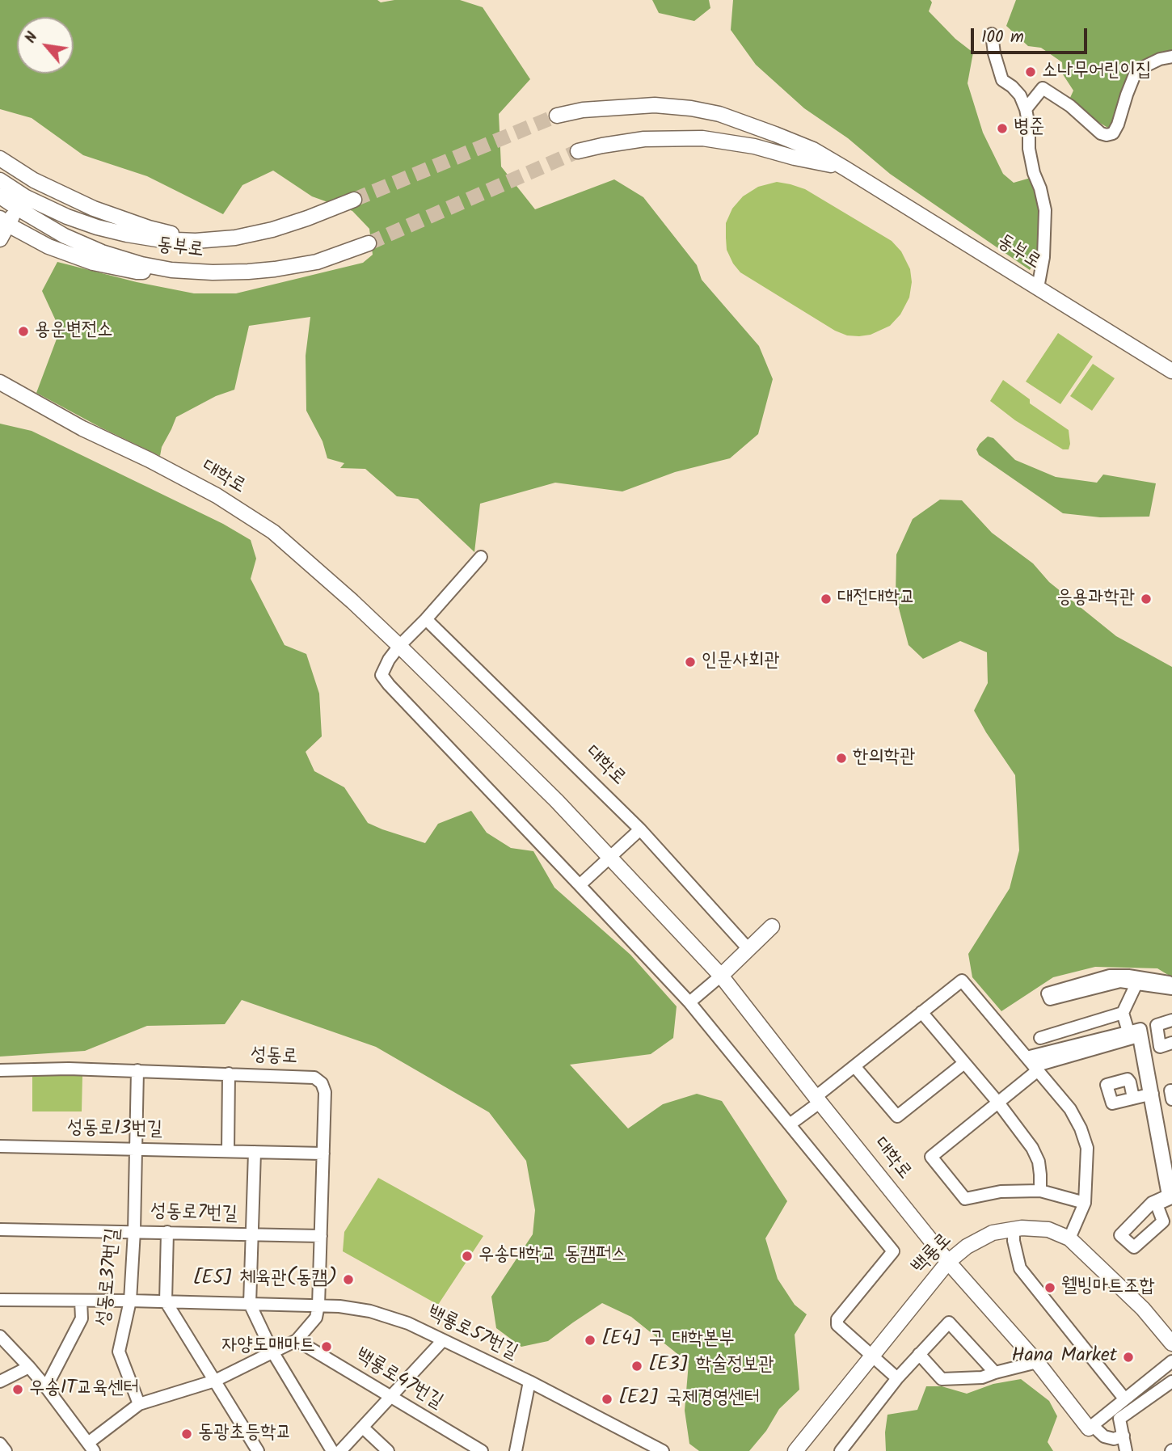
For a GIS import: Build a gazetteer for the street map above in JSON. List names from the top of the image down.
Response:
{
  "streets": {
    "main road": ["동부로", "대학로", "백룡로"],
    "street": [
      "성동로",
      "성동로13번길",
      "성동로7번길",
      "성동로37번길",
      "백룡로57번길",
      "백룡로47번길"
    ]
  },
  "crossings": [
    ["대학로", "백룡로"],
    ["성동로", "성동로13번길"],
    ["성동로", "성동로7번길"],
    ["성동로", "성동로37번길"],
    ["성동로", "백룡로57번길"],
    ["성동로13번길", "성동로7번길"],
    ["성동로13번길", "성동로37번길"],
    ["성동로7번길", "성동로37번길"],
    ["성동로37번길", "백룡로57번길"]
  ],
  "places": [
    "소나무어린이집",
    "병준",
    "용운변전소",
    "대전대학교",
    "응용과학관",
    "인문사회관",
    "한의학관",
    "우송대학교 동캠퍼스",
    "[E5] 체육관(동캠)",
    "웰빙마트조합",
    "[E4] 구 대학본부",
    "자양도매마트",
    "Hana Market",
    "[E3] 학술정보관",
    "우송IT교육센터",
    "[E2] 국제경영센터",
    "동광초등학교"
  ],
  "scale_bar": "100 m",
  "north": "top left"
}
